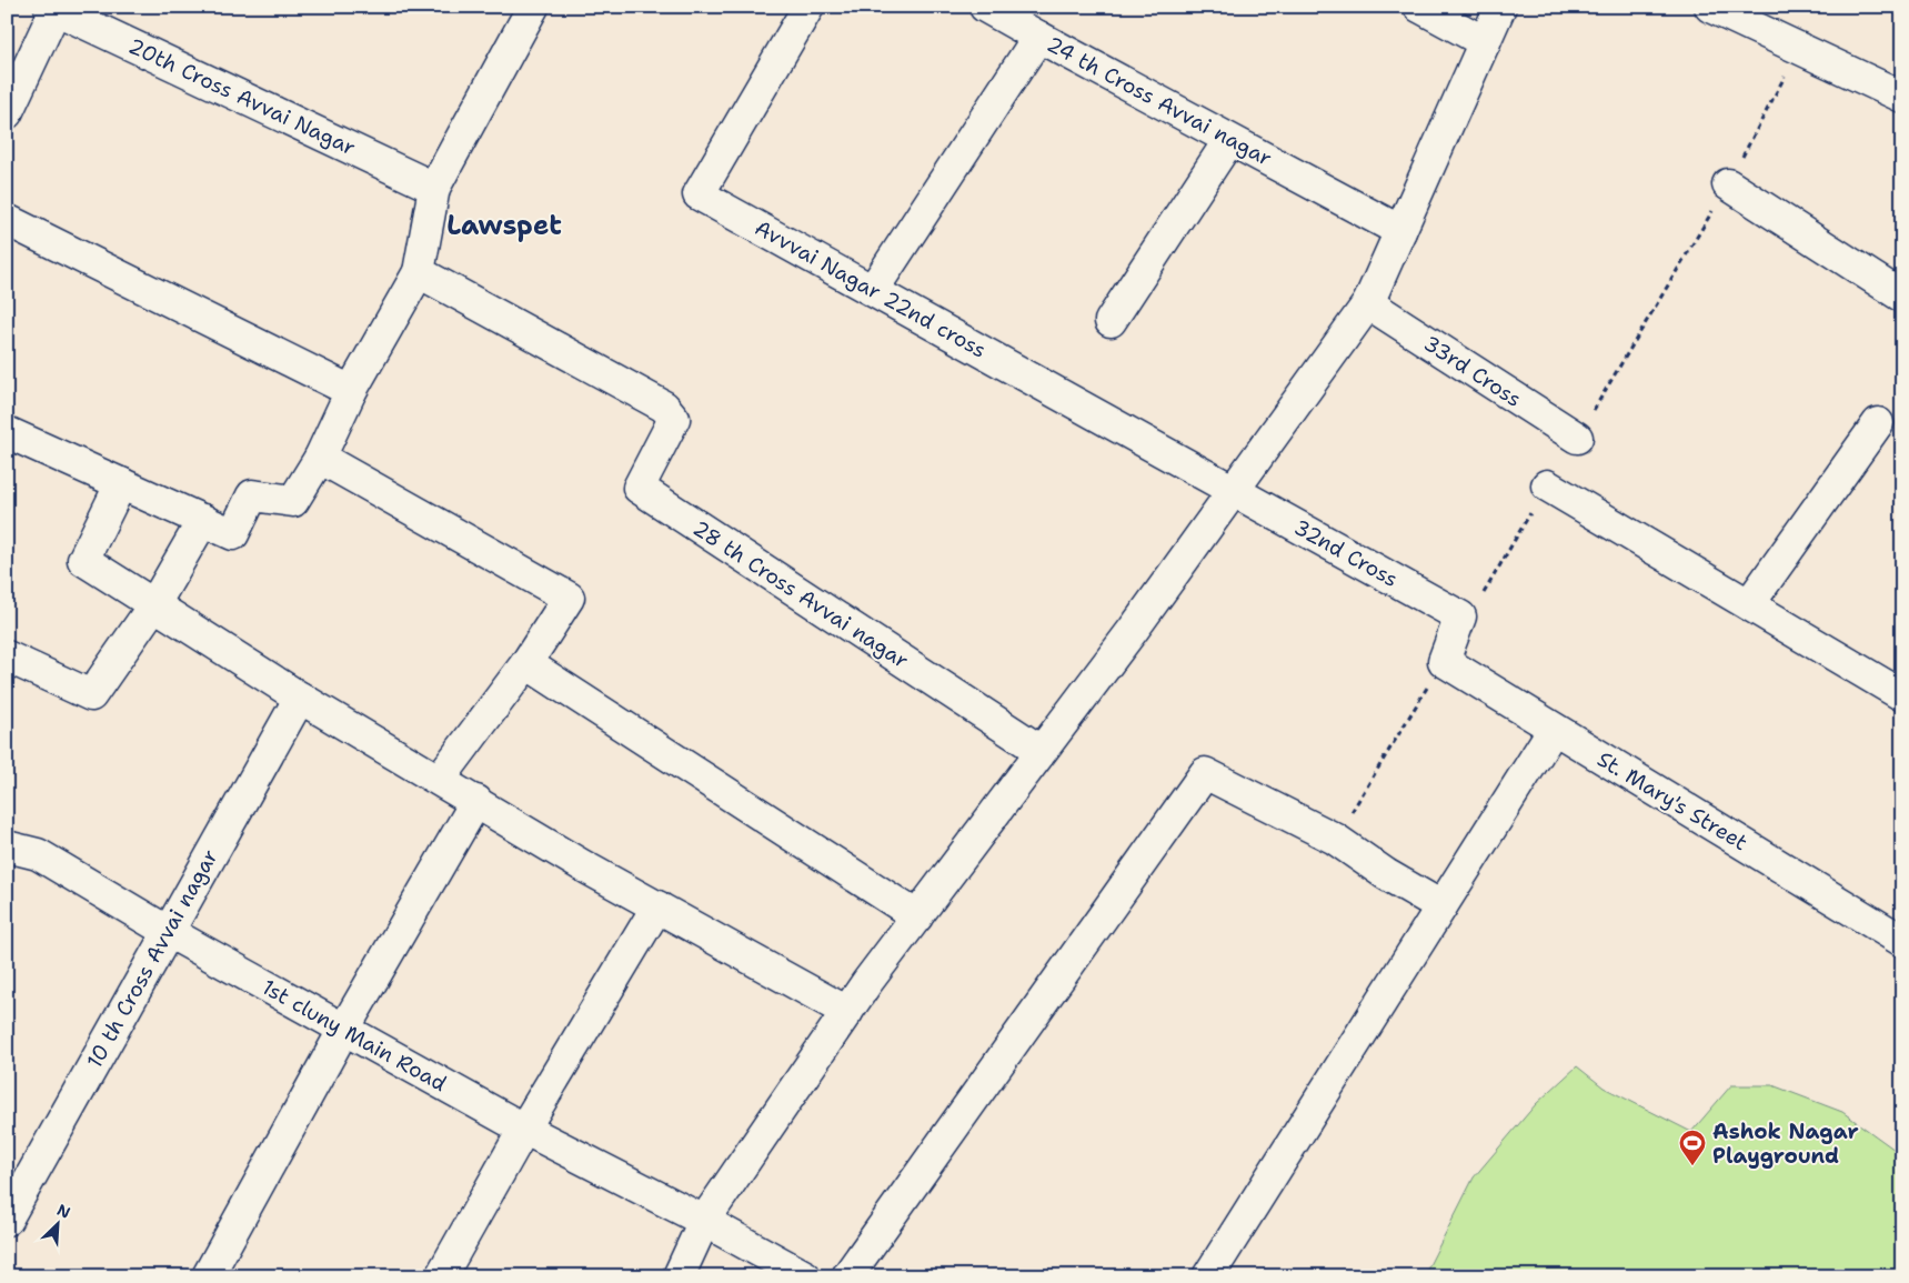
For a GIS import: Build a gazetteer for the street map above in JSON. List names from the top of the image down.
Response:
{
  "streets": {
    "street": [
      "20th Cross Avvai Nagar",
      "24 th Cross Avvai nagar",
      "Avvvai Nagar 22nd cross",
      "33rd Cross",
      "32nd Cross",
      "28 th Cross Avvai nagar",
      "St. Mary's Street",
      "10 th Cross Avvai nagar",
      "1st cluny Main Road"
    ]
  },
  "crossings": [
    ["24 th Cross Avvai nagar", "Avvvai Nagar 22nd cross"],
    ["Avvvai Nagar 22nd cross", "32nd Cross"],
    ["32nd Cross", "St. Mary's Street"],
    ["10 th Cross Avvai nagar", "1st cluny Main Road"]
  ],
  "districts": ["Lawspet"],
  "places": {
    "sports": ["Ashok Nagar Playground"]
  },
  "north": "top right"
}
